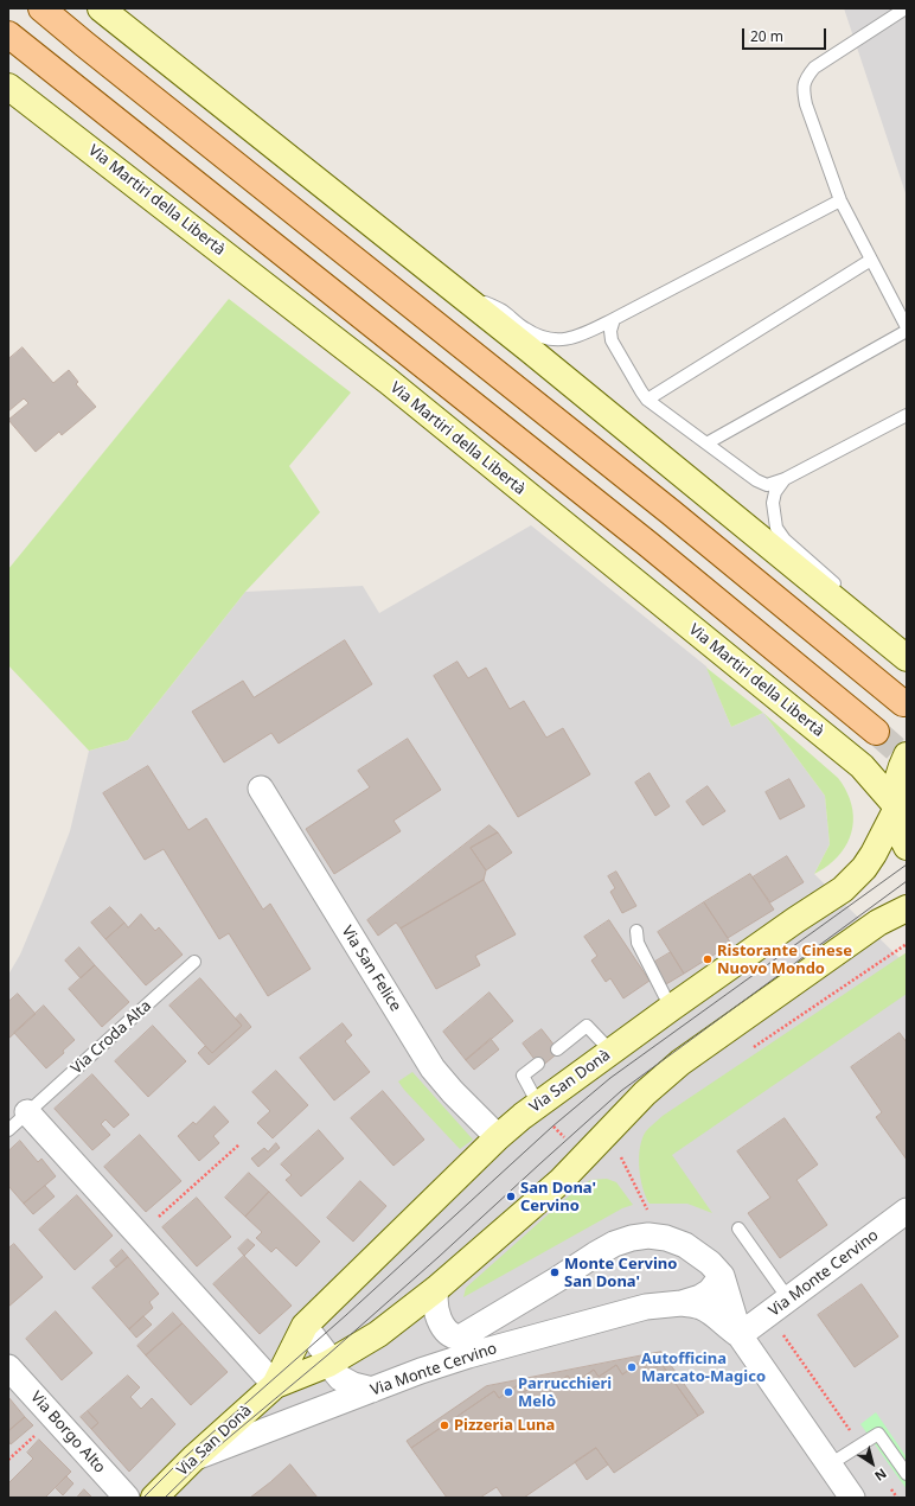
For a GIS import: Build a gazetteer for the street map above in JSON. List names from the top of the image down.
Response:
{
  "streets": {
    "main road": ["Via Martiri della Libertà", "Via San Donà"],
    "street": ["Via San Felice", "Via Monte Cervino", "Via Borgo Alto"],
    "lane": ["Via Croda Alta"]
  },
  "crossings": [
    ["Via Martiri della Libertà", "Via San Donà"],
    ["Via San Felice", "Via San Donà"],
    ["Via San Donà", "Via Monte Cervino"]
  ],
  "places": [
    "Ristorante Cinese Nuovo Mondo",
    "San Dona' Cervino",
    "Monte Cervino San Dona'",
    "Autofficina Marcato-Magico",
    "Parrucchieri Melò",
    "Pizzeria Luna"
  ],
  "scale_bar": "20 m",
  "north": "bottom right"
}
